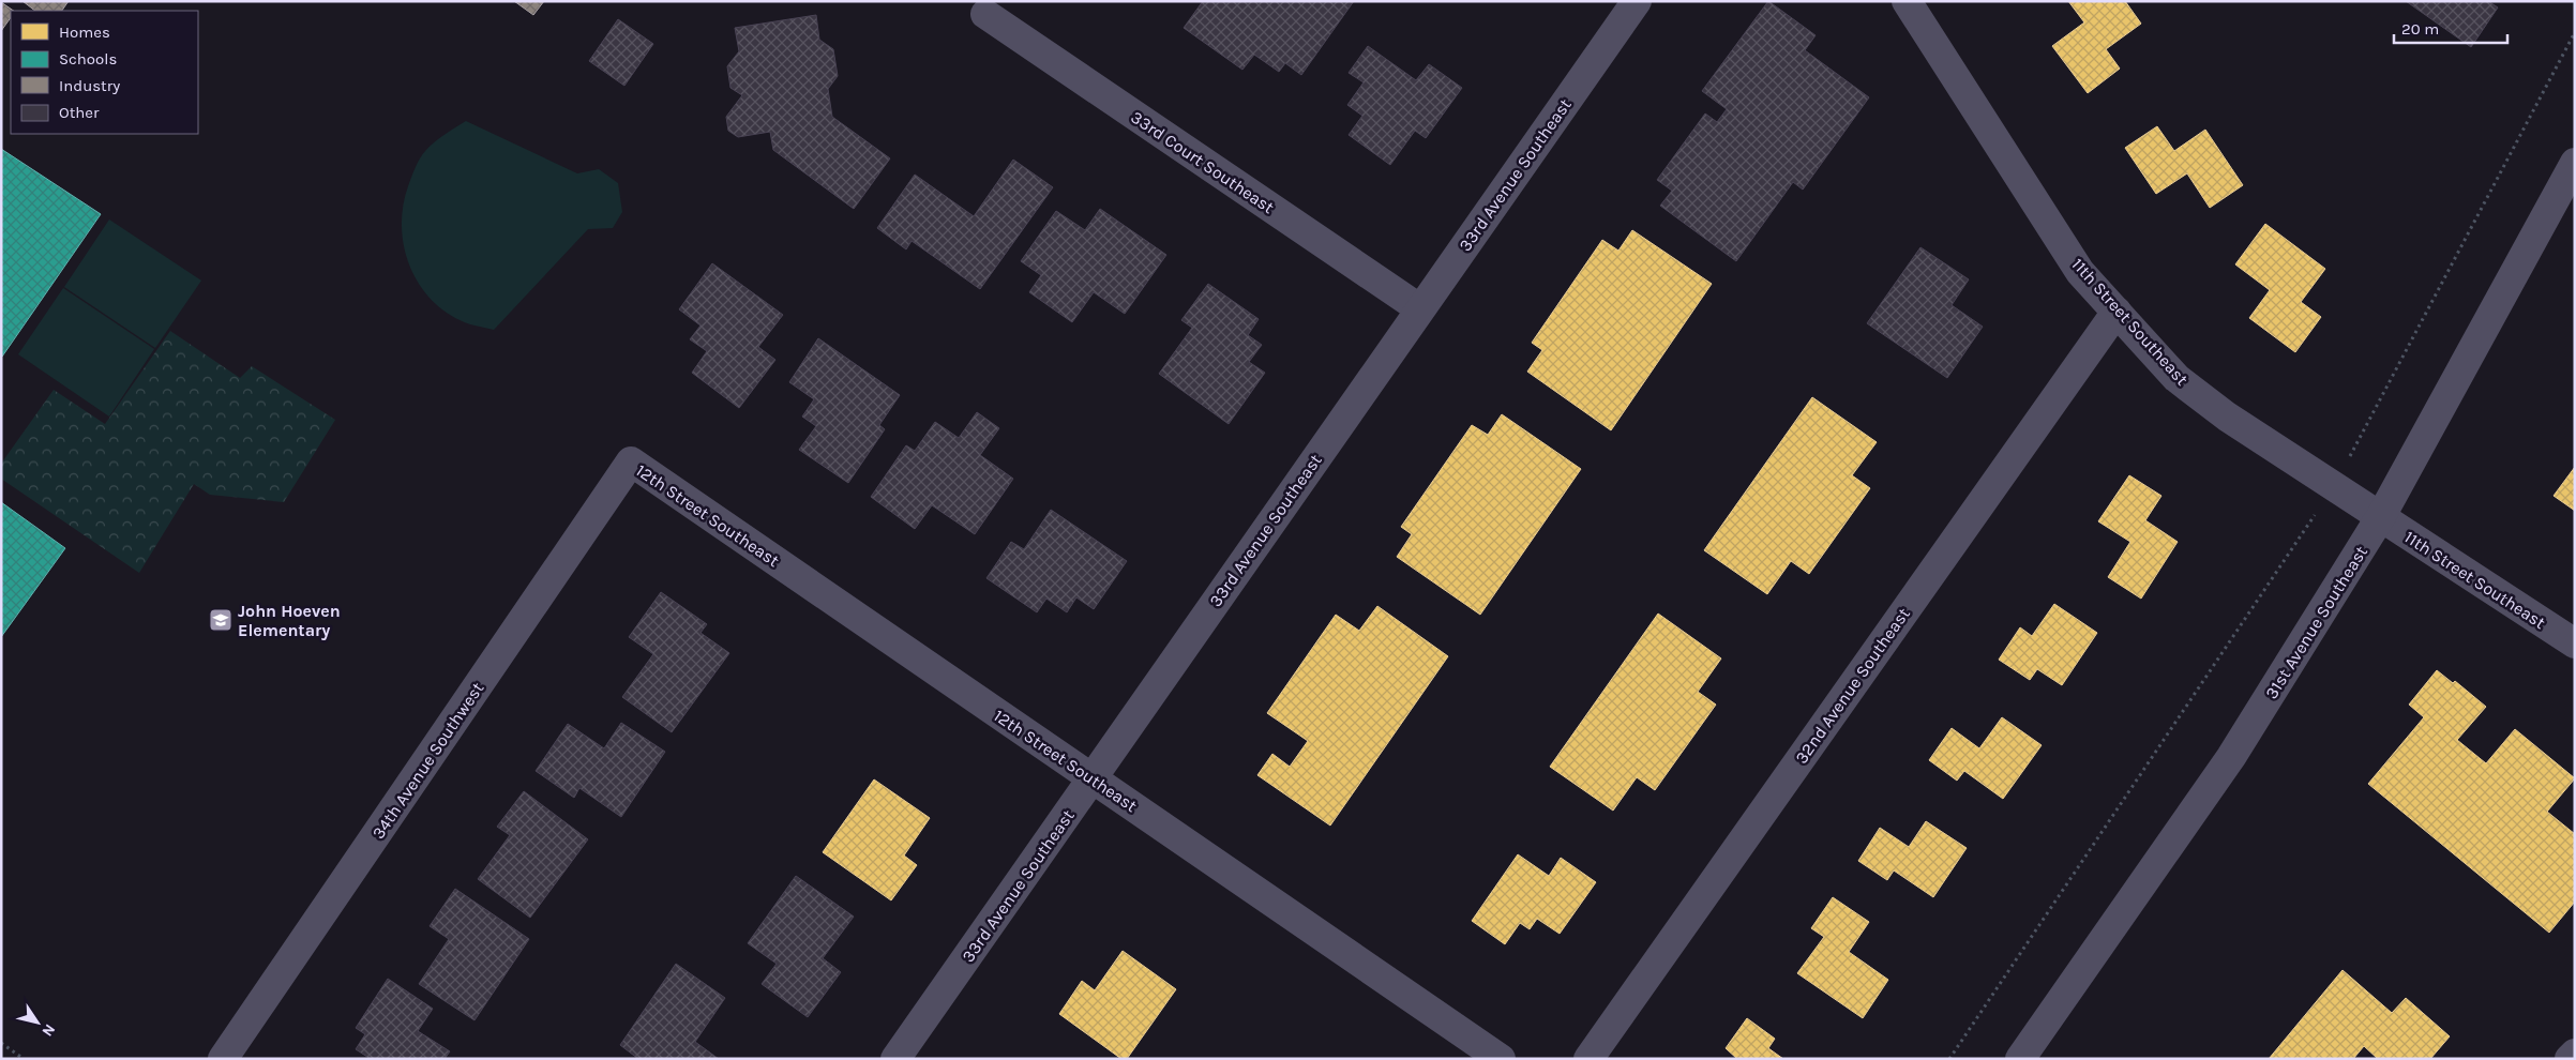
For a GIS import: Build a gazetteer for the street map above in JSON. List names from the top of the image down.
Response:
{
  "streets": {
    "street": [
      "33rd Court Southeast",
      "33rd Avenue Southeast",
      "11th Street Southeast",
      "12th Street Southeast",
      "31st Avenue Southeast",
      "32nd Avenue Southeast",
      "34th Avenue Southwest"
    ]
  },
  "crossings": [
    ["33rd Court Southeast", "33rd Avenue Southeast"],
    ["33rd Avenue Southeast", "12th Street Southeast"],
    ["11th Street Southeast", "31st Avenue Southeast"],
    ["11th Street Southeast", "32nd Avenue Southeast"],
    ["12th Street Southeast", "34th Avenue Southwest"]
  ],
  "places": {
    "school or university": ["John Hoeven Elementary"]
  },
  "legend": [
    "Homes",
    "Schools",
    "Industry",
    "Other"
  ],
  "scale_bar": "20 m",
  "north": "bottom right"
}
